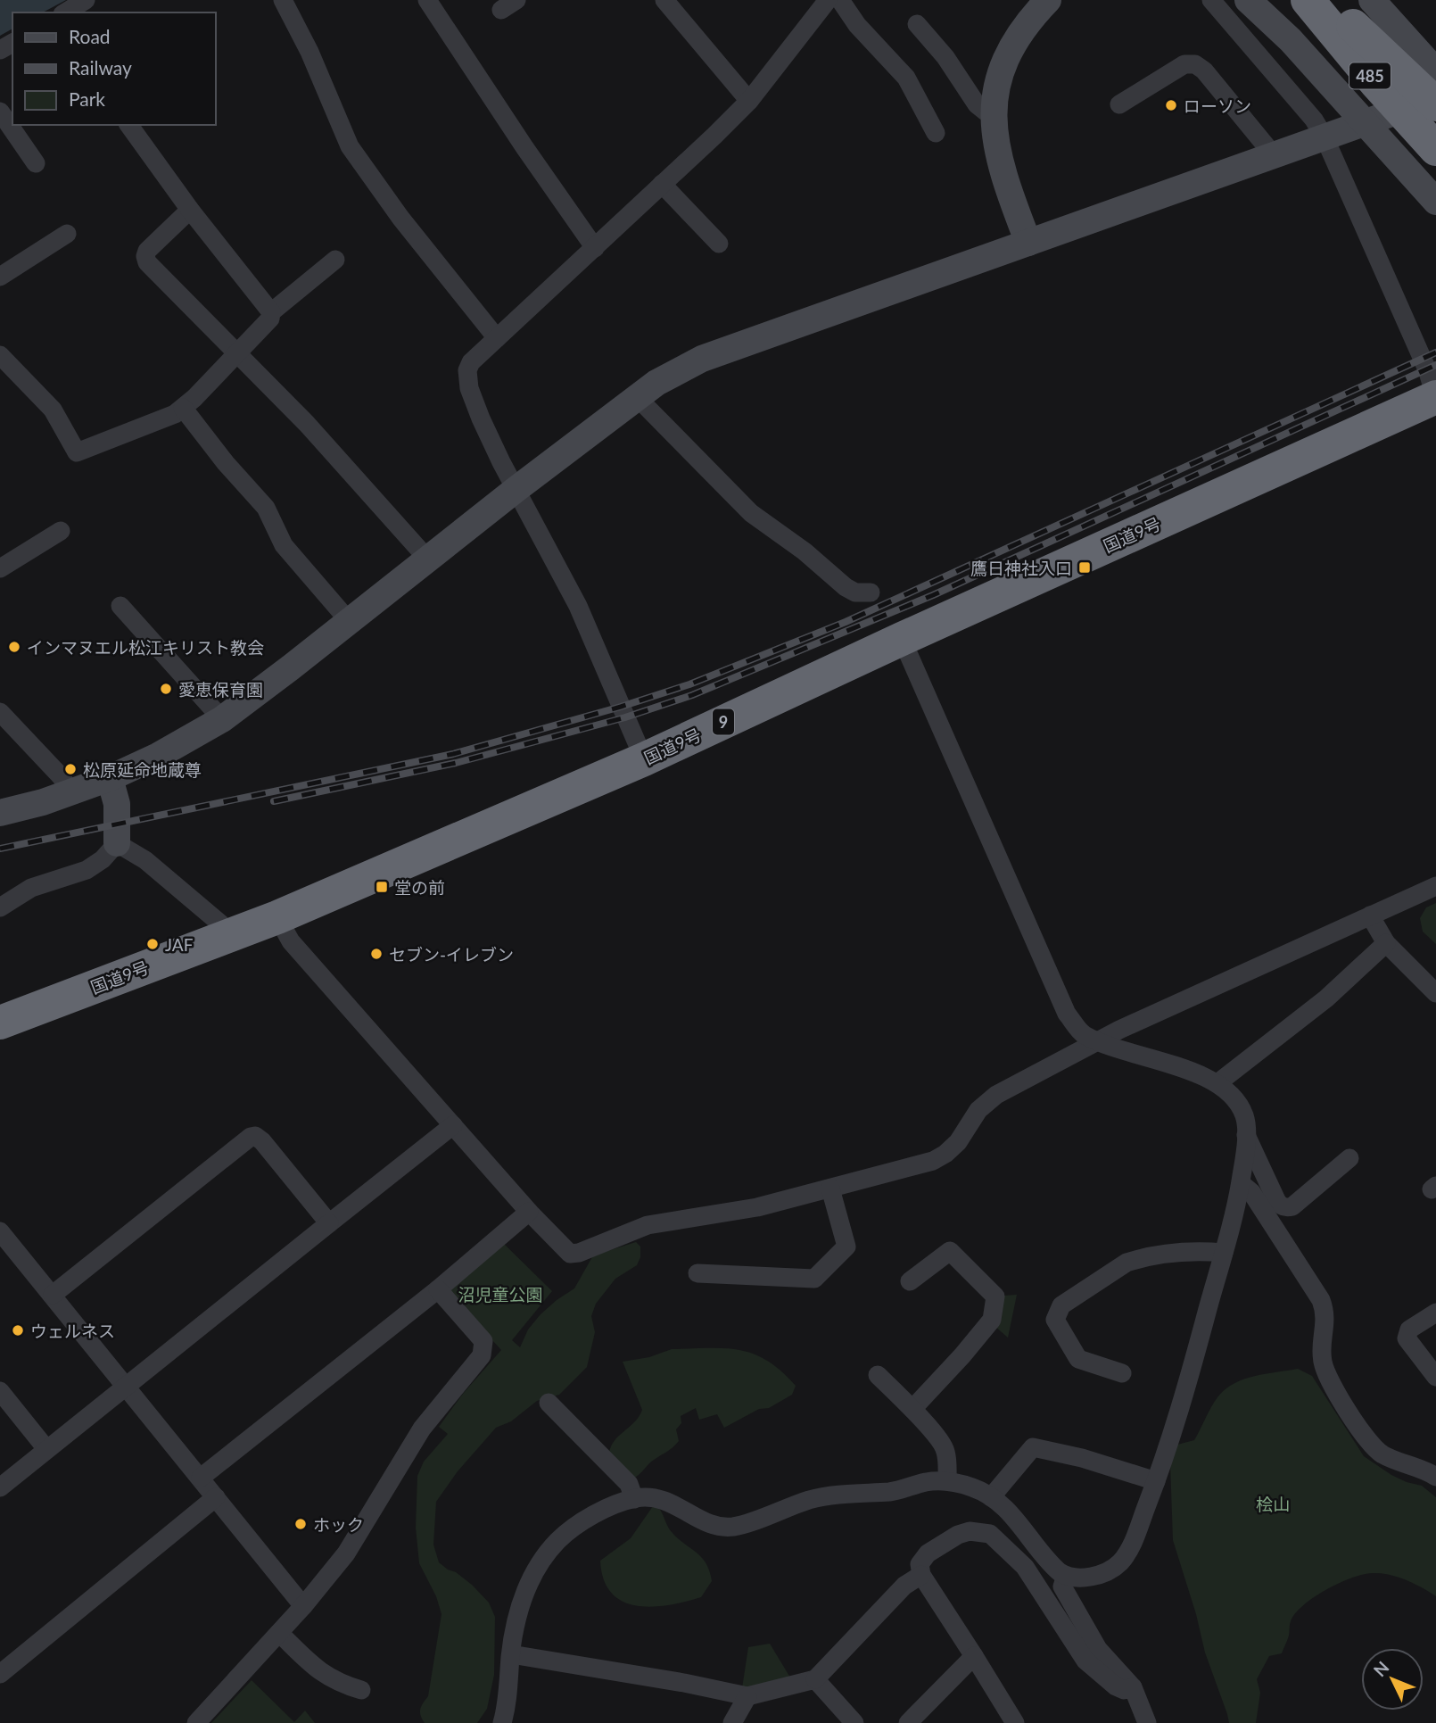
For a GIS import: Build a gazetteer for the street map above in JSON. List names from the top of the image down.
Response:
{
  "streets": {
    "highway": ["485", "国道9号", "9"]
  },
  "parks": ["沼児童公園", "桧山"],
  "places": {
    "other": [
      "ローソン",
      "インマヌエル松江キリスト教会",
      "愛恵保育園",
      "松原延命地蔵尊",
      "JAF",
      "セブン-イレブン",
      "ウェルネス",
      "ホック"
    ],
    "transit": ["鷹日神社入口", "堂の前"]
  },
  "legend": ["Road", "Railway", "Park"],
  "north": "top left"
}
